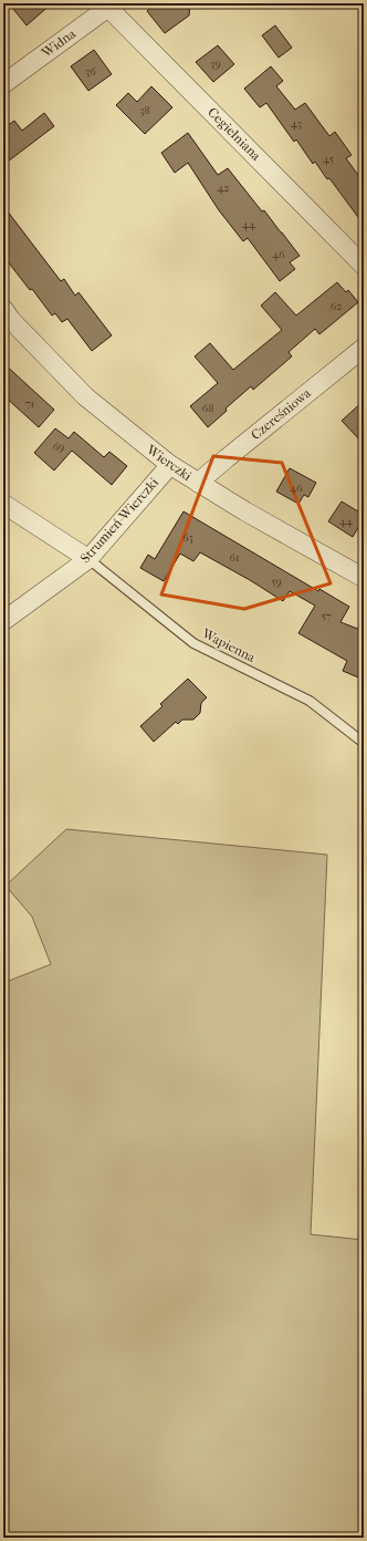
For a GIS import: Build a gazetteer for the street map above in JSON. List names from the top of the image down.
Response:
{
  "streets": {
    "street": [
      "Widna",
      "Cegielniana",
      "Czereśniowa",
      "Wierczki",
      "Strumień-Wierczki"
    ],
    "lane": ["Wapienna"]
  },
  "crossings": [
    ["Widna", "Cegielniana"],
    ["Czereśniowa", "Wierczki"],
    ["Wierczki", "Strumień-Wierczki"],
    ["Strumień-Wierczki", "Wapienna"]
  ],
  "house_numbers": [
    "39",
    "36",
    "38",
    "43",
    "45",
    "42",
    "44",
    "46",
    "62",
    "71",
    "68",
    "69",
    "46",
    "44",
    "63",
    "61",
    "59",
    "57"
  ]
}
